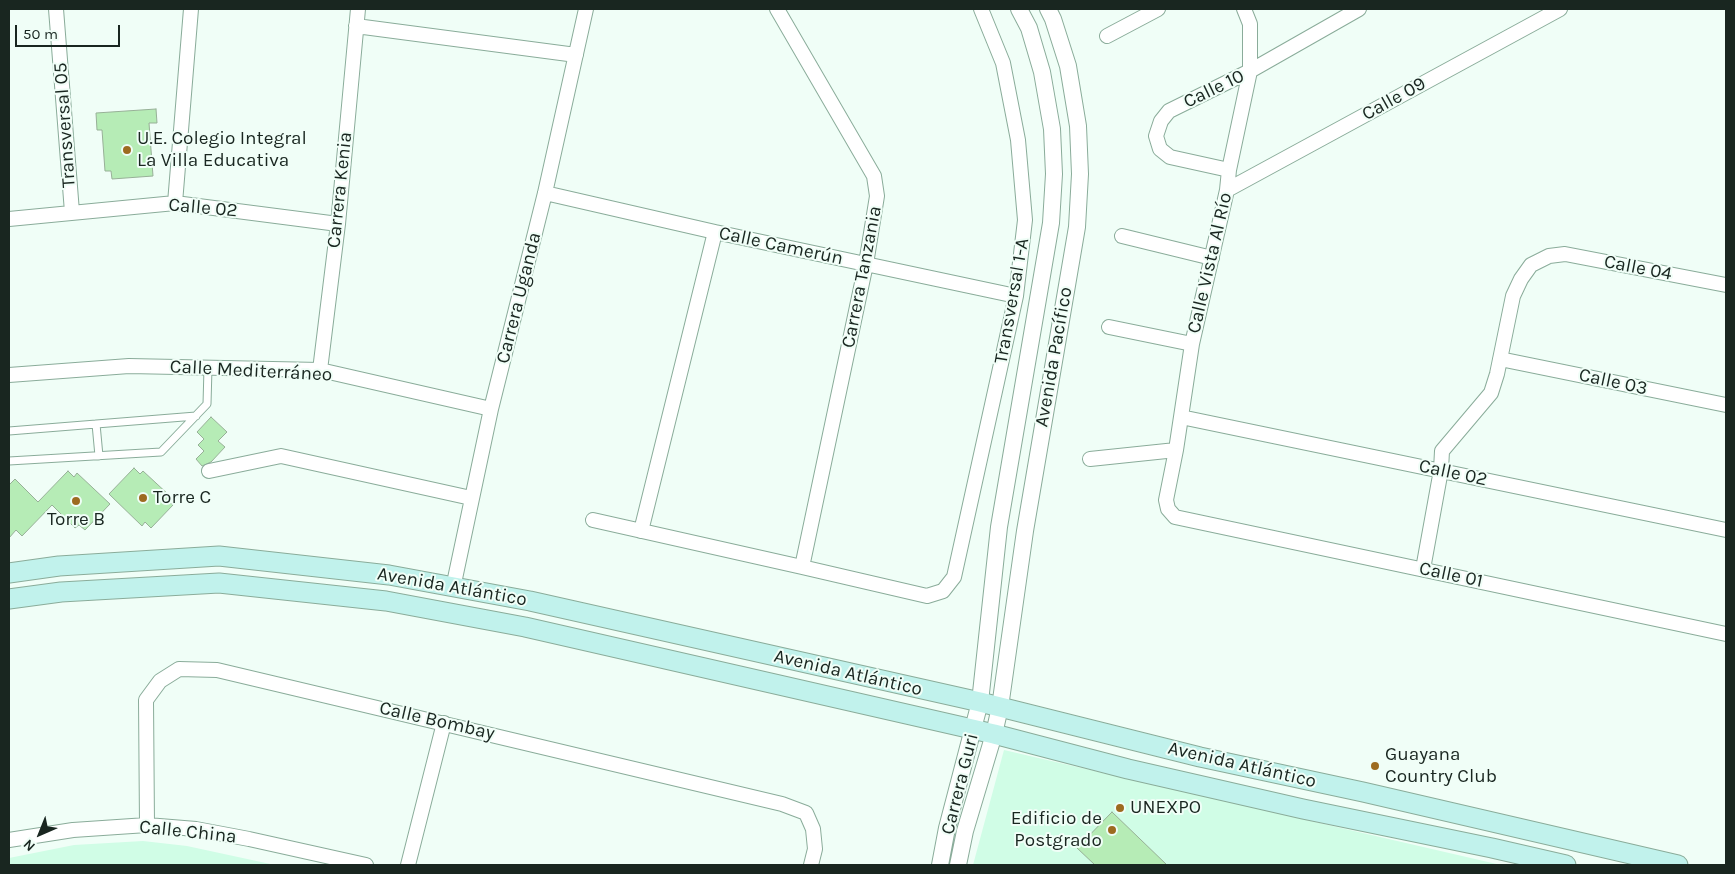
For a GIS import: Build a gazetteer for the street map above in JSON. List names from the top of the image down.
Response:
{
  "streets": {
    "main road": ["Avenida Atlántico"],
    "street": [
      "Calle 10",
      "Calle 09",
      "Transversal 05",
      "Carrera Kenia",
      "Calle 02",
      "Calle Camerún",
      "Calle Vista Al Río",
      "Calle 04",
      "Carrera Tanzania",
      "Carrera Uganda",
      "Transversal 1-A",
      "Avenida Pacífico",
      "Calle Mediterráneo",
      "Calle 03",
      "Calle 01",
      "Calle Bombay",
      "Carrera Guri",
      "Calle China"
    ]
  },
  "crossings": [
    ["Calle 10", "Calle Vista Al Río"],
    ["Calle 09", "Calle Vista Al Río"],
    ["Transversal 05", "Calle 02"],
    ["Carrera Kenia", "Calle 02"],
    ["Carrera Kenia", "Calle Mediterráneo"],
    ["Calle 02", "Calle Vista Al Río"],
    ["Calle Camerún", "Carrera Tanzania"],
    ["Calle Camerún", "Carrera Uganda"],
    ["Calle Camerún", "Transversal 1-A"],
    ["Calle Vista Al Río", "Calle 01"],
    ["Calle 04", "Calle 03"],
    ["Carrera Tanzania", "Transversal 1-A"],
    ["Carrera Uganda", "Calle Mediterráneo"],
    ["Carrera Uganda", "Avenida Atlántico"],
    ["Avenida Pacífico", "Avenida Atlántico"],
    ["Avenida Pacífico", "Carrera Guri"],
    ["Avenida Atlántico", "Carrera Guri"],
    ["Calle Bombay", "Calle China"]
  ],
  "places": [
    "U.E. Colegio Integral La Villa Educativa",
    "Torre C",
    "Torre B",
    "Guayana Country Club",
    "UNEXPO",
    "Edificio de Postgrado"
  ],
  "scale_bar": "50 m",
  "north": "bottom left"
}
